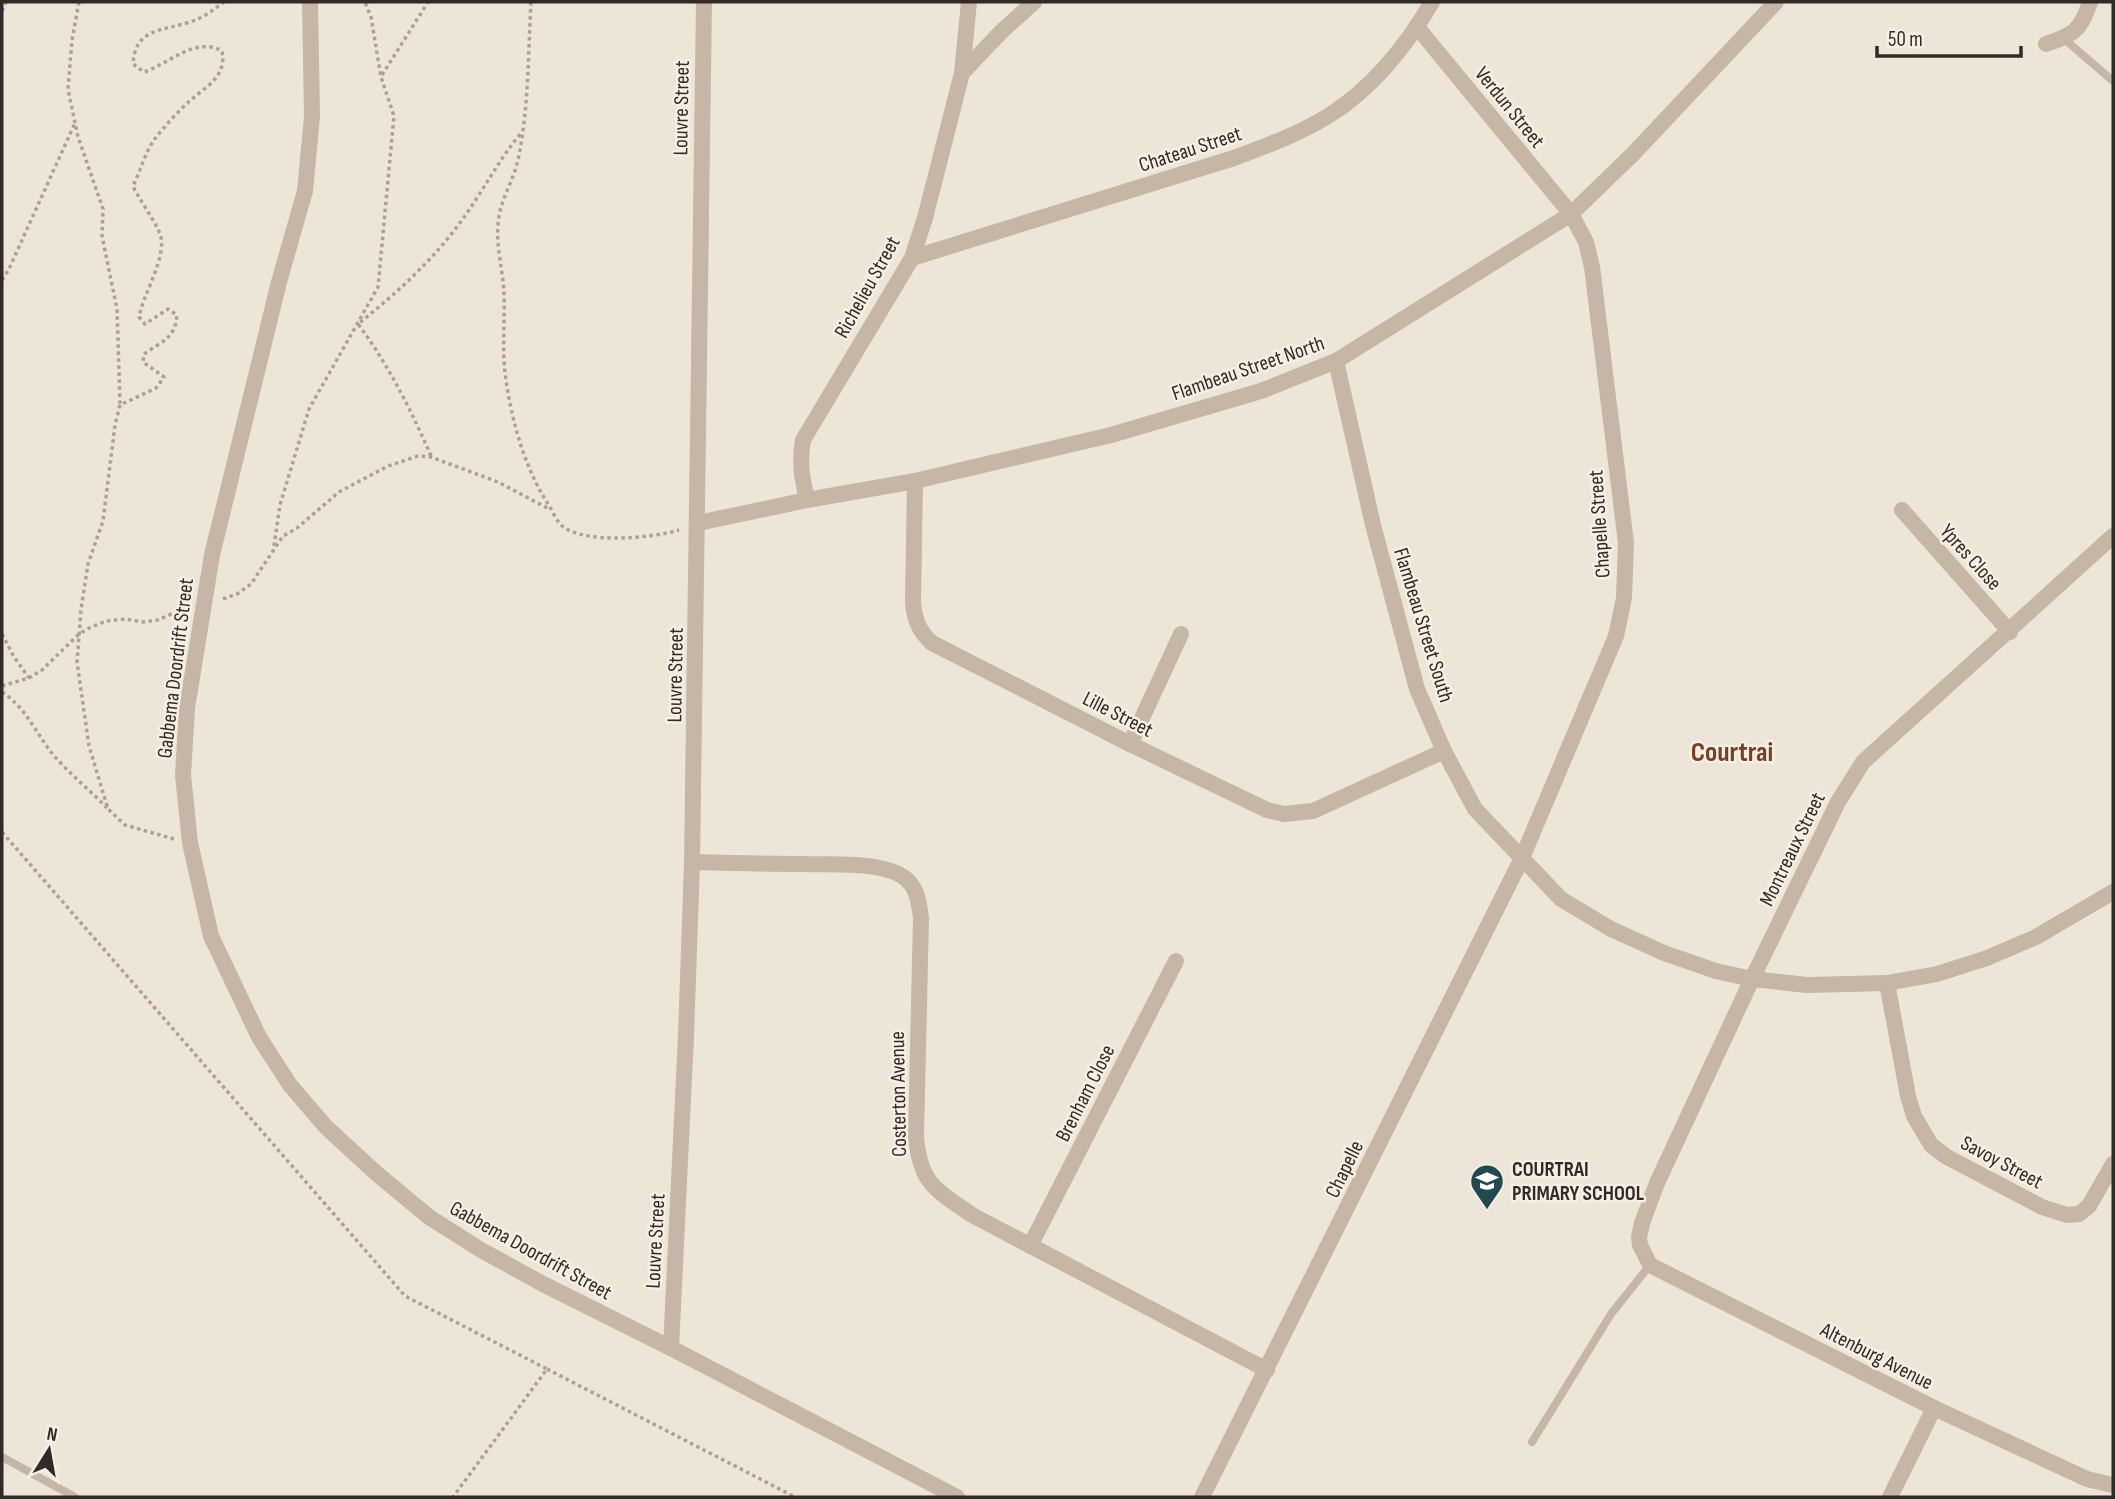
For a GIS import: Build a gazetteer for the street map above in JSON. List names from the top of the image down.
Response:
{
  "streets": {
    "street": [
      "Verdun Street",
      "Louvre Street",
      "Chateau Street",
      "Richelieu Street",
      "Flambeau Street North",
      "Chapelle Street",
      "Ypres Close",
      "Flambeau Street South",
      "Gabbema Doordrift Street",
      "Lille Street",
      "Montreaux Street",
      "Brenham Close",
      "Costerton Avenue",
      "Savoy Street",
      "Chapelle",
      "Altenburg Avenue"
    ]
  },
  "crossings": [
    ["Verdun Street", "Chateau Street"],
    ["Verdun Street", "Flambeau Street North"],
    ["Verdun Street", "Chapelle Street"],
    ["Louvre Street", "Flambeau Street North"],
    ["Louvre Street", "Gabbema Doordrift Street"],
    ["Louvre Street", "Costerton Avenue"],
    ["Chateau Street", "Richelieu Street"],
    ["Richelieu Street", "Flambeau Street North"],
    ["Flambeau Street North", "Chapelle Street"],
    ["Flambeau Street North", "Flambeau Street South"],
    ["Flambeau Street North", "Lille Street"],
    ["Chapelle Street", "Flambeau Street South"],
    ["Chapelle Street", "Chapelle"],
    ["Ypres Close", "Montreaux Street"],
    ["Flambeau Street South", "Lille Street"],
    ["Flambeau Street South", "Montreaux Street"],
    ["Flambeau Street South", "Savoy Street"],
    ["Flambeau Street South", "Chapelle"],
    ["Montreaux Street", "Altenburg Avenue"],
    ["Brenham Close", "Costerton Avenue"],
    ["Costerton Avenue", "Chapelle"]
  ],
  "districts": ["Courtrai"],
  "places": {
    "school or university": ["COURTRAI PRIMARY SCHOOL"]
  },
  "scale_bar": "50 m",
  "north": "top"
}
